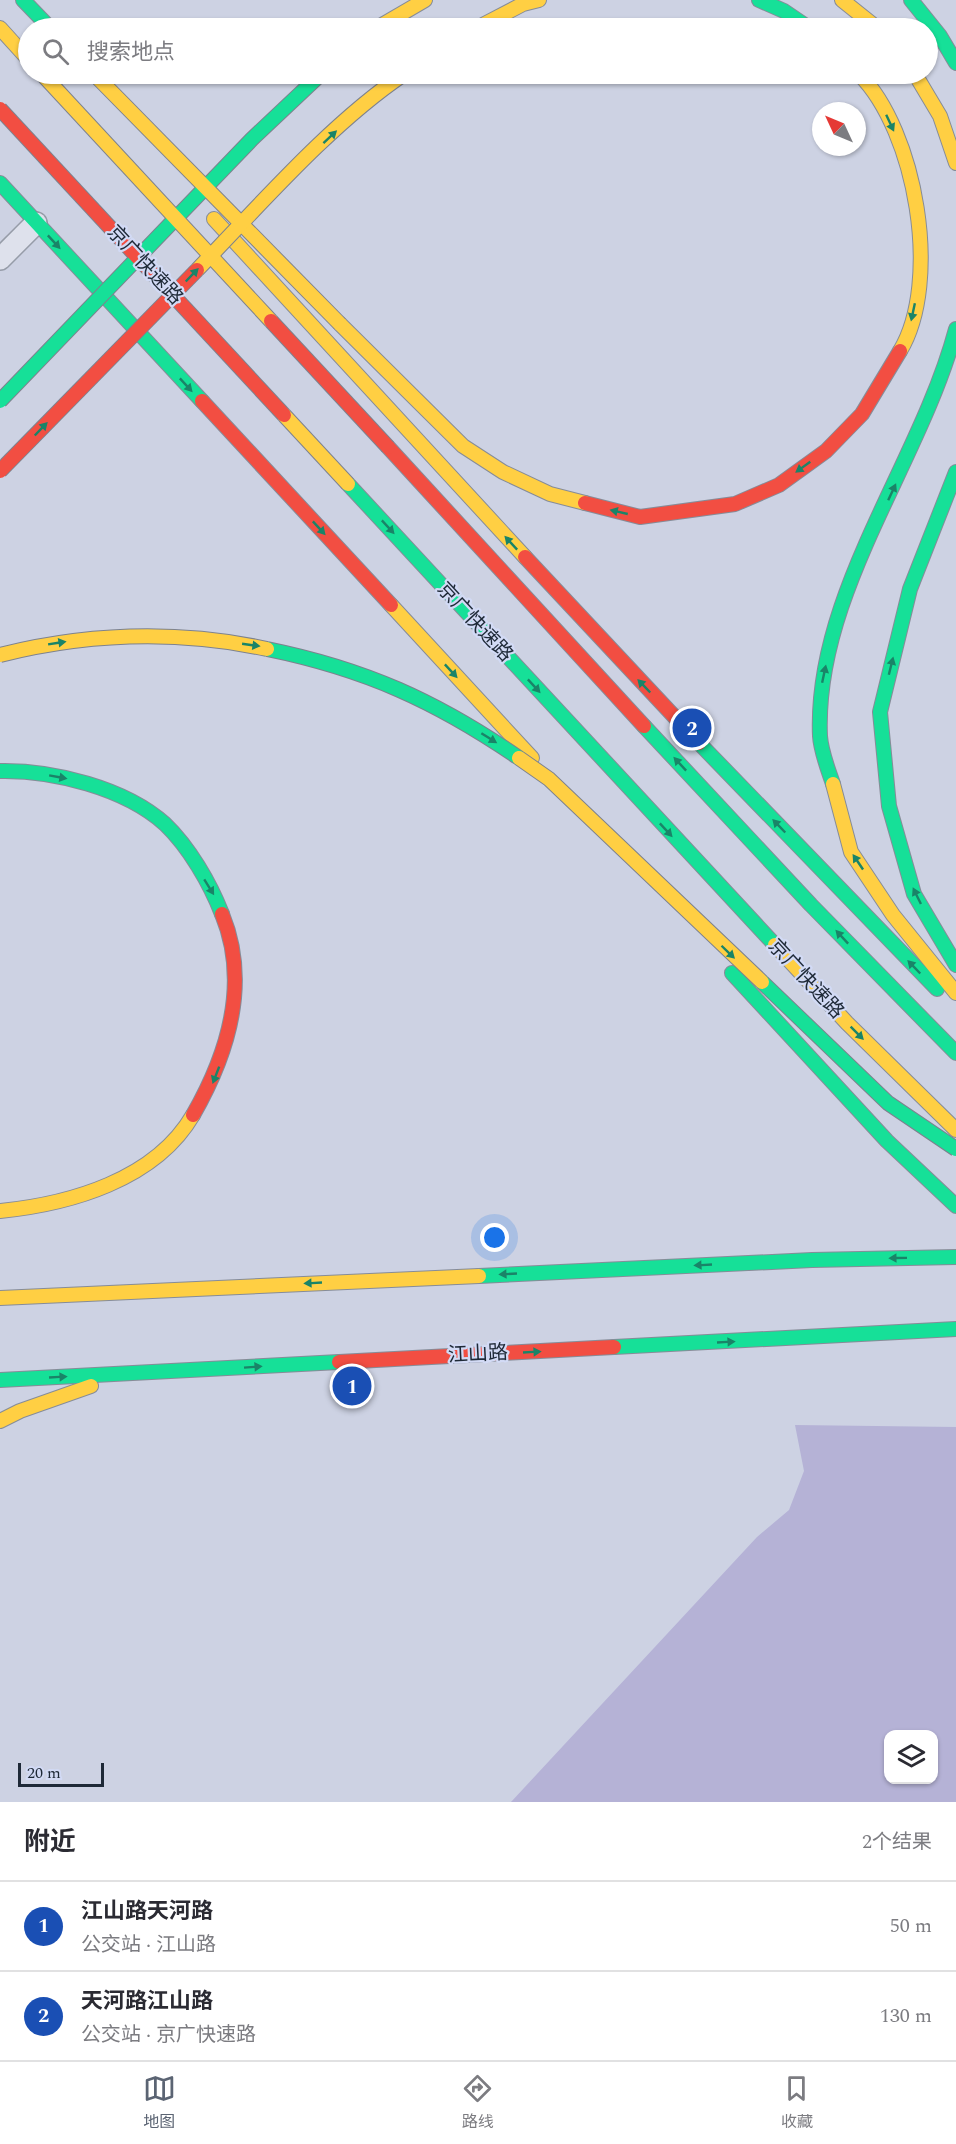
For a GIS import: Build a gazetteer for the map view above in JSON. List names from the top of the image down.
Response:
{
  "streets": {
    "main road": ["京广快速路", "江山路"]
  },
  "scale_bar": "20 m",
  "north": "top left",
  "page": {
    "search": "搜索地点",
    "pins": ["2", "1"],
    "scale": "20 m",
    "heading": ["附近", "2个结果"],
    "list": [
      {
        "mark": "1",
        "name": "江山路天河路",
        "note": "公交站 · 江山路",
        "value": "50 m"
      },
      {
        "mark": "2",
        "name": "天河路江山路",
        "note": "公交站 · 京广快速路",
        "value": "130 m"
      }
    ],
    "nav": ["地图", "路线", "收藏"]
  }
}
